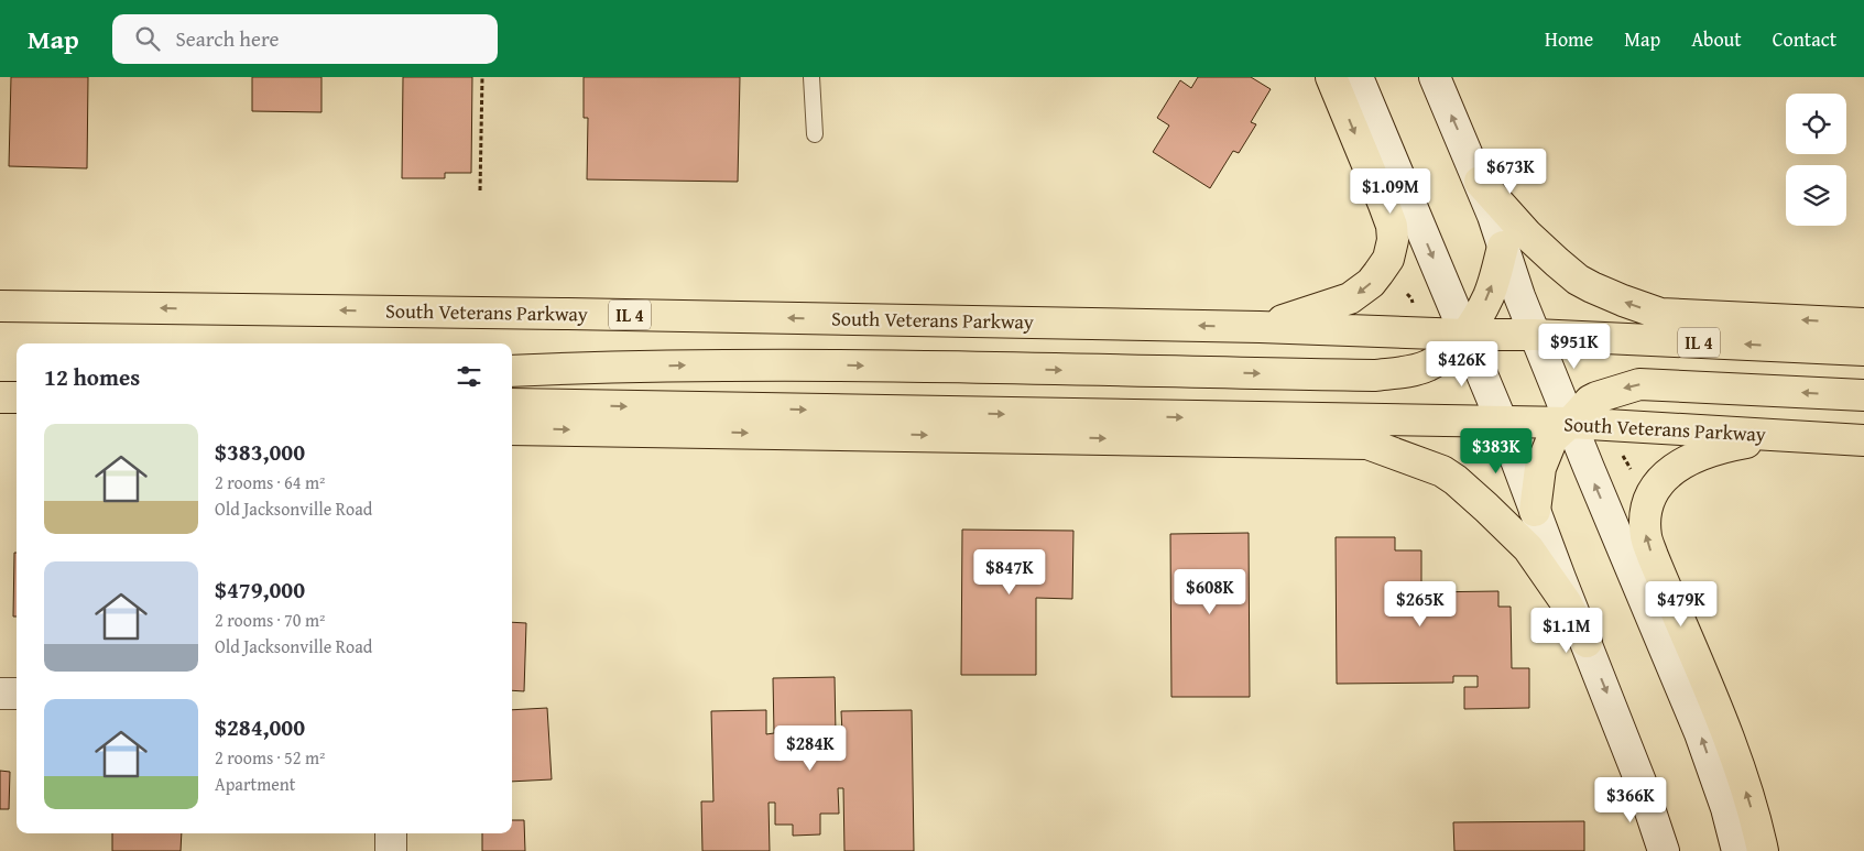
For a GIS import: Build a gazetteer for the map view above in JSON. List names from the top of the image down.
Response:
{
  "streets": {
    "highway": ["South Veterans Parkway", "IL 4"]
  },
  "page": {
    "header": "Map",
    "search": "Search here",
    "nav": [
      "Home",
      "Map",
      "About",
      "Contact"
    ],
    "price": [
      "$673K",
      "$1.09M",
      "$951K",
      "$426K",
      "$383K",
      "$847K",
      "$608K",
      "$265K",
      "$479K",
      "$1.1M",
      "$284K",
      "$366K"
    ],
    "heading": "12 homes",
    "list": [
      {
        "name": "$383,000",
        "note": "2 rooms · 64 m² · Old Jacksonville Road"
      },
      {
        "name": "$479,000",
        "note": "2 rooms · 70 m² · Old Jacksonville Road"
      },
      {
        "name": "$284,000",
        "note": "2 rooms · 52 m² · Apartment"
      }
    ]
  }
}
